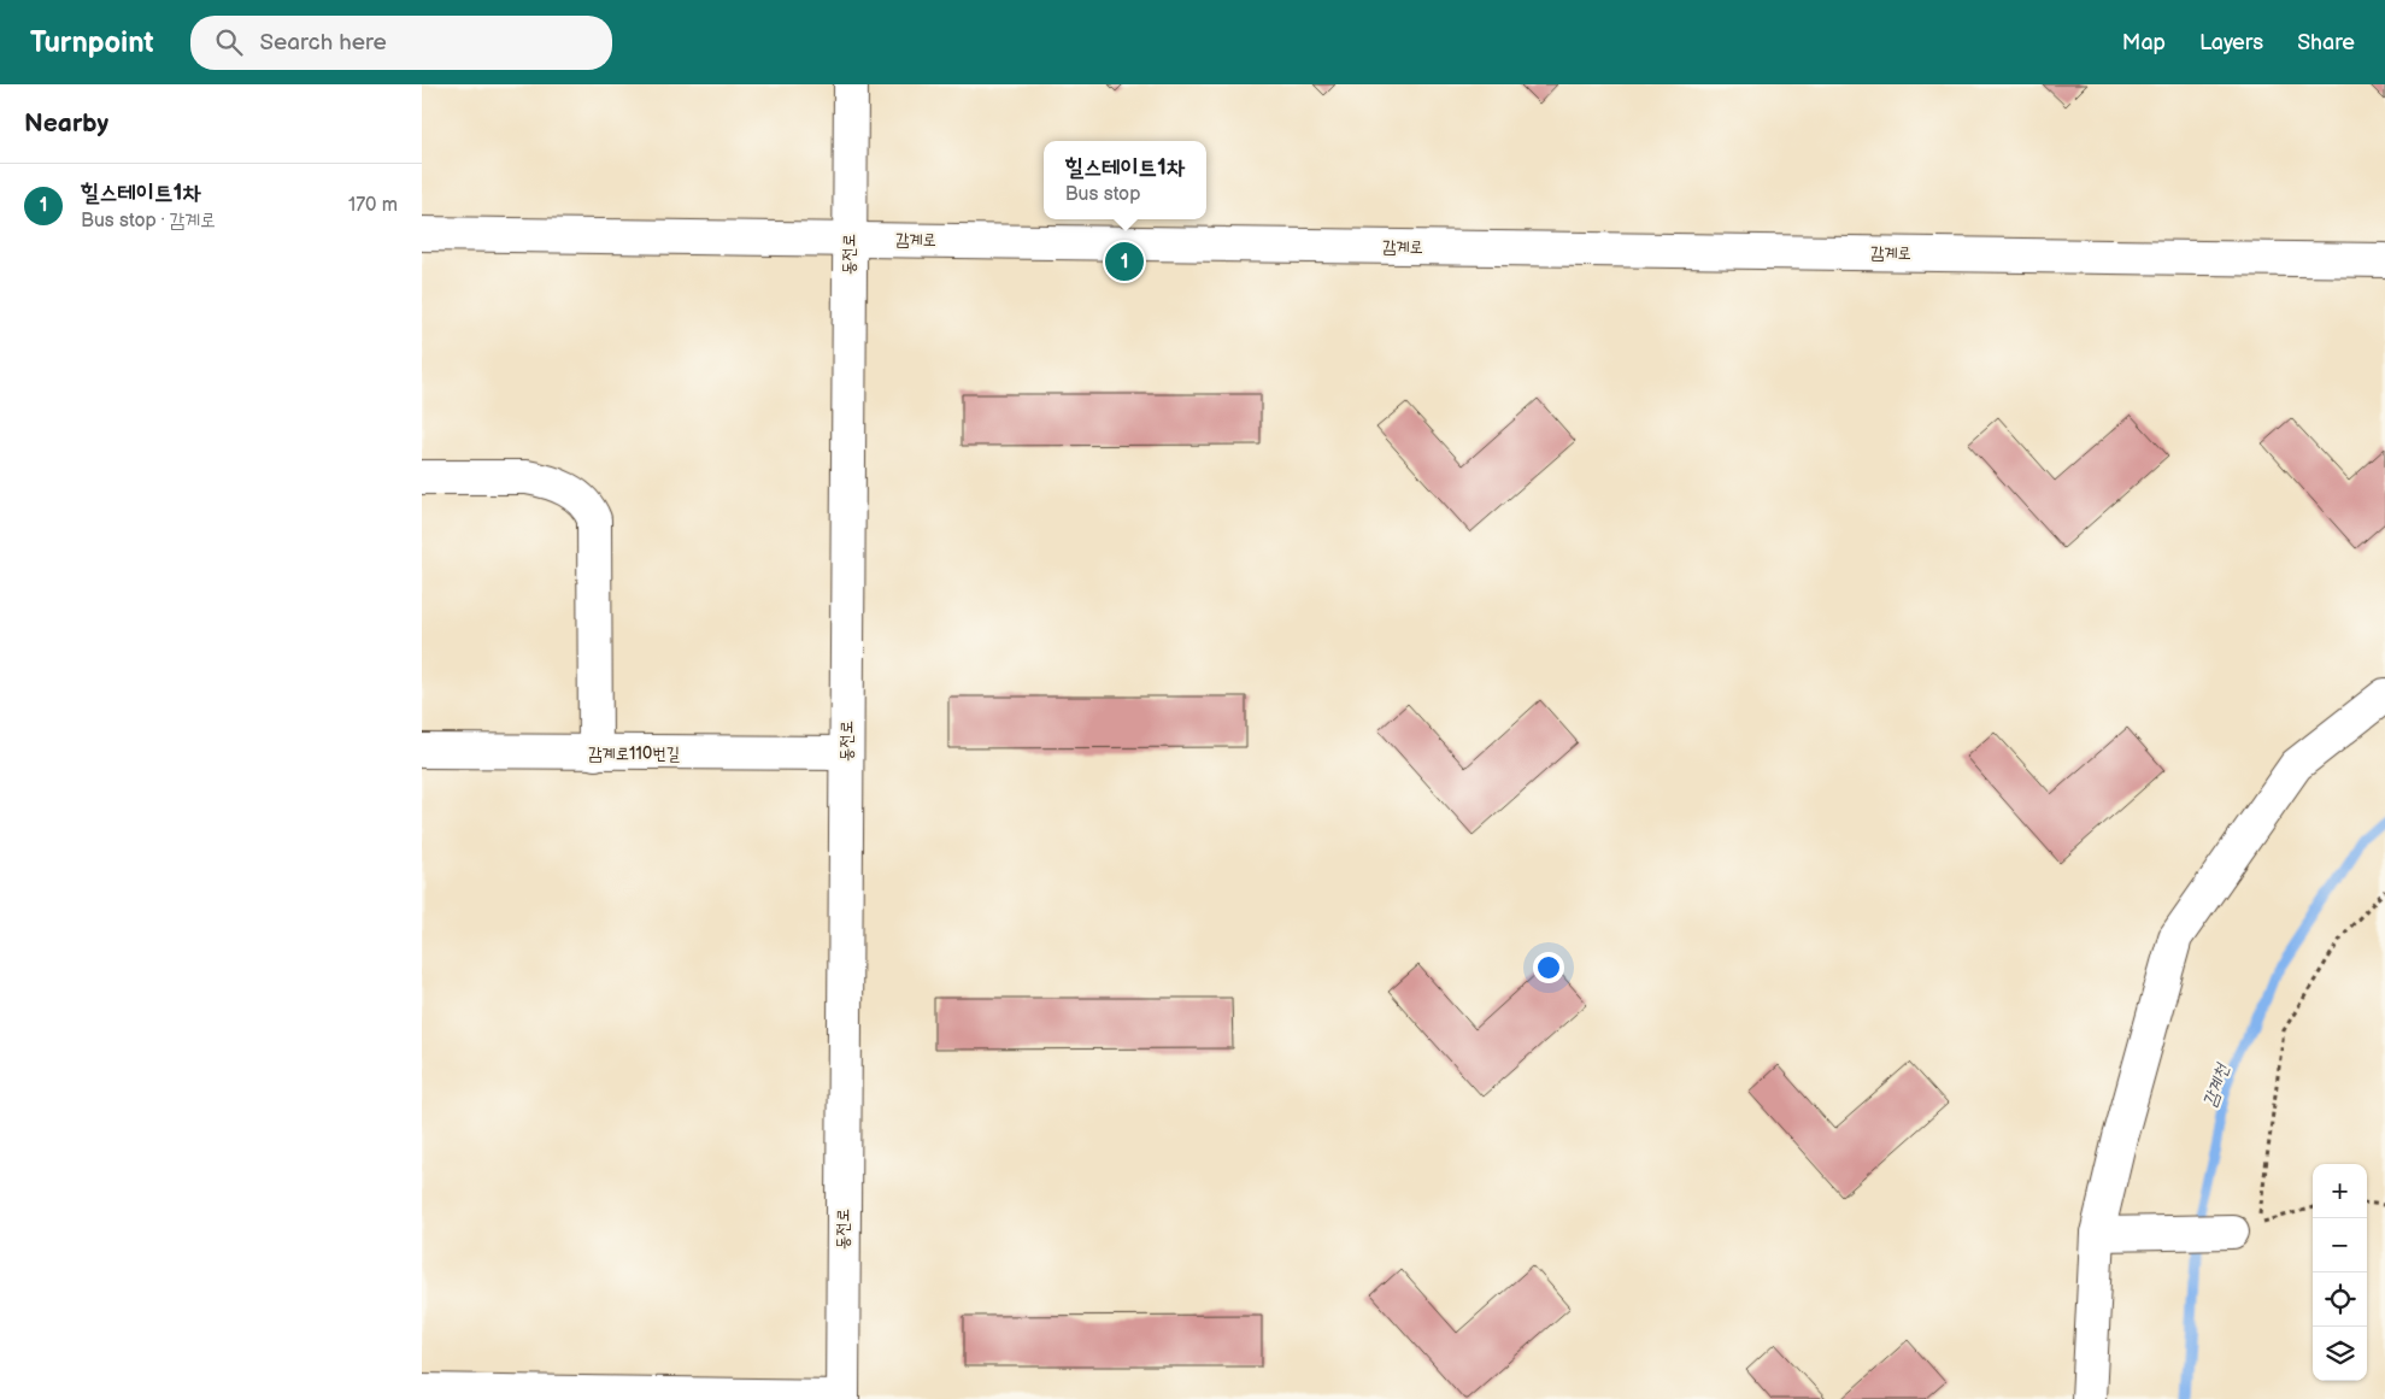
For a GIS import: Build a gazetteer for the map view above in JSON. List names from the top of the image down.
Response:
{
  "streets": {
    "street": ["감계로", "동전로", "감계로110번길"]
  },
  "crossings": [
    ["감계로", "동전로"],
    ["동전로", "감계로110번길"]
  ],
  "water": ["감계천"],
  "page": {
    "header": "Turnpoint",
    "search": "Search here",
    "nav": ["Map", "Layers", "Share"],
    "heading": "Nearby",
    "popup": ["힐스테이트1차", "Bus stop"],
    "list": [
      {
        "mark": "1",
        "name": "힐스테이트1차",
        "note": "Bus stop · 감계로",
        "value": "170 m"
      }
    ],
    "pins": "1",
    "map_buttons": ["+", "−"]
  }
}
